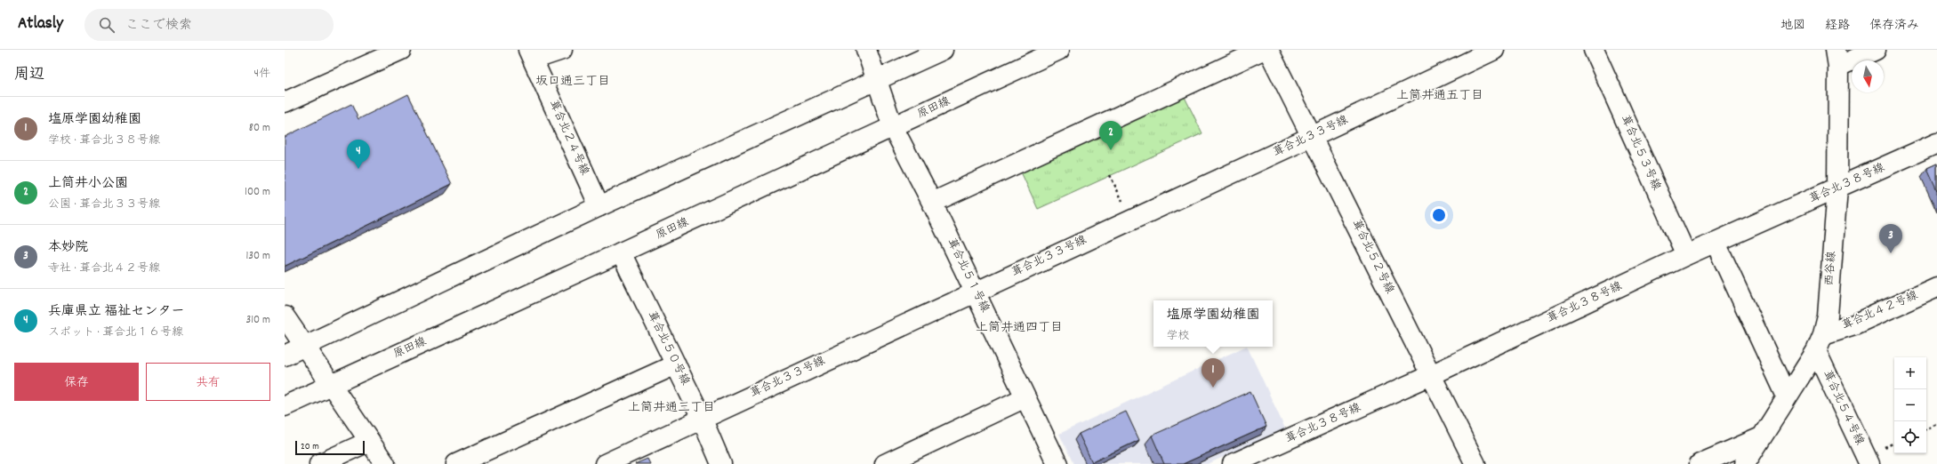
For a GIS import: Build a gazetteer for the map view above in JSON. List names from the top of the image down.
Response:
{
  "streets": {
    "street": [
      "原田線",
      "葺合北３３号線",
      "葺合北２４号線",
      "葺合北５３号線",
      "葺合北３８号線",
      "葺合北５２号線",
      "西谷線",
      "葺合北５１号線",
      "葺合北４２号線",
      "葺合北５０号線",
      "葺合北５４号線"
    ]
  },
  "crossings": [
    ["原田線", "葺合北５１号線"],
    ["原田線", "葺合北５０号線"],
    ["葺合北３３号線", "葺合北５２号線"],
    ["葺合北３３号線", "葺合北５１号線"],
    ["葺合北３３号線", "葺合北５０号線"],
    ["葺合北５３号線", "葺合北３８号線"],
    ["葺合北３８号線", "葺合北５２号線"],
    ["葺合北３８号線", "西谷線"],
    ["西谷線", "葺合北４２号線"],
    ["西谷線", "葺合北５４号線"],
    ["葺合北４２号線", "葺合北５４号線"]
  ],
  "districts": [
    "坂口通三丁目",
    "上筒井通五丁目",
    "上筒井通四丁目",
    "上筒井通三丁目"
  ],
  "scale_bar": "20 m",
  "north": "bottom",
  "page": {
    "header": "Atlasly",
    "search": "ここで検索",
    "nav": ["地図", "経路", "保存済み"],
    "heading": ["周辺", "4件"],
    "list": [
      {
        "mark": "1",
        "name": "塩原学園幼稚園",
        "note": "学校 · 葺合北３８号線",
        "value": "80 m"
      },
      {
        "mark": "2",
        "name": "上筒井小公園",
        "note": "公園 · 葺合北３３号線",
        "value": "100 m"
      },
      {
        "mark": "3",
        "name": "本妙院",
        "note": "寺社 · 葺合北４２号線",
        "value": "130 m"
      },
      {
        "mark": "4",
        "name": "兵庫県立 福祉センター",
        "note": "スポット · 葺合北１６号線",
        "value": "310 m"
      }
    ],
    "pins": [
      "2",
      "4",
      "3",
      "1"
    ],
    "popup": ["塩原学園幼稚園", "学校"],
    "buttons": ["保存", "共有"],
    "map_buttons": ["+", "−"],
    "scale": "20 m"
  }
}
